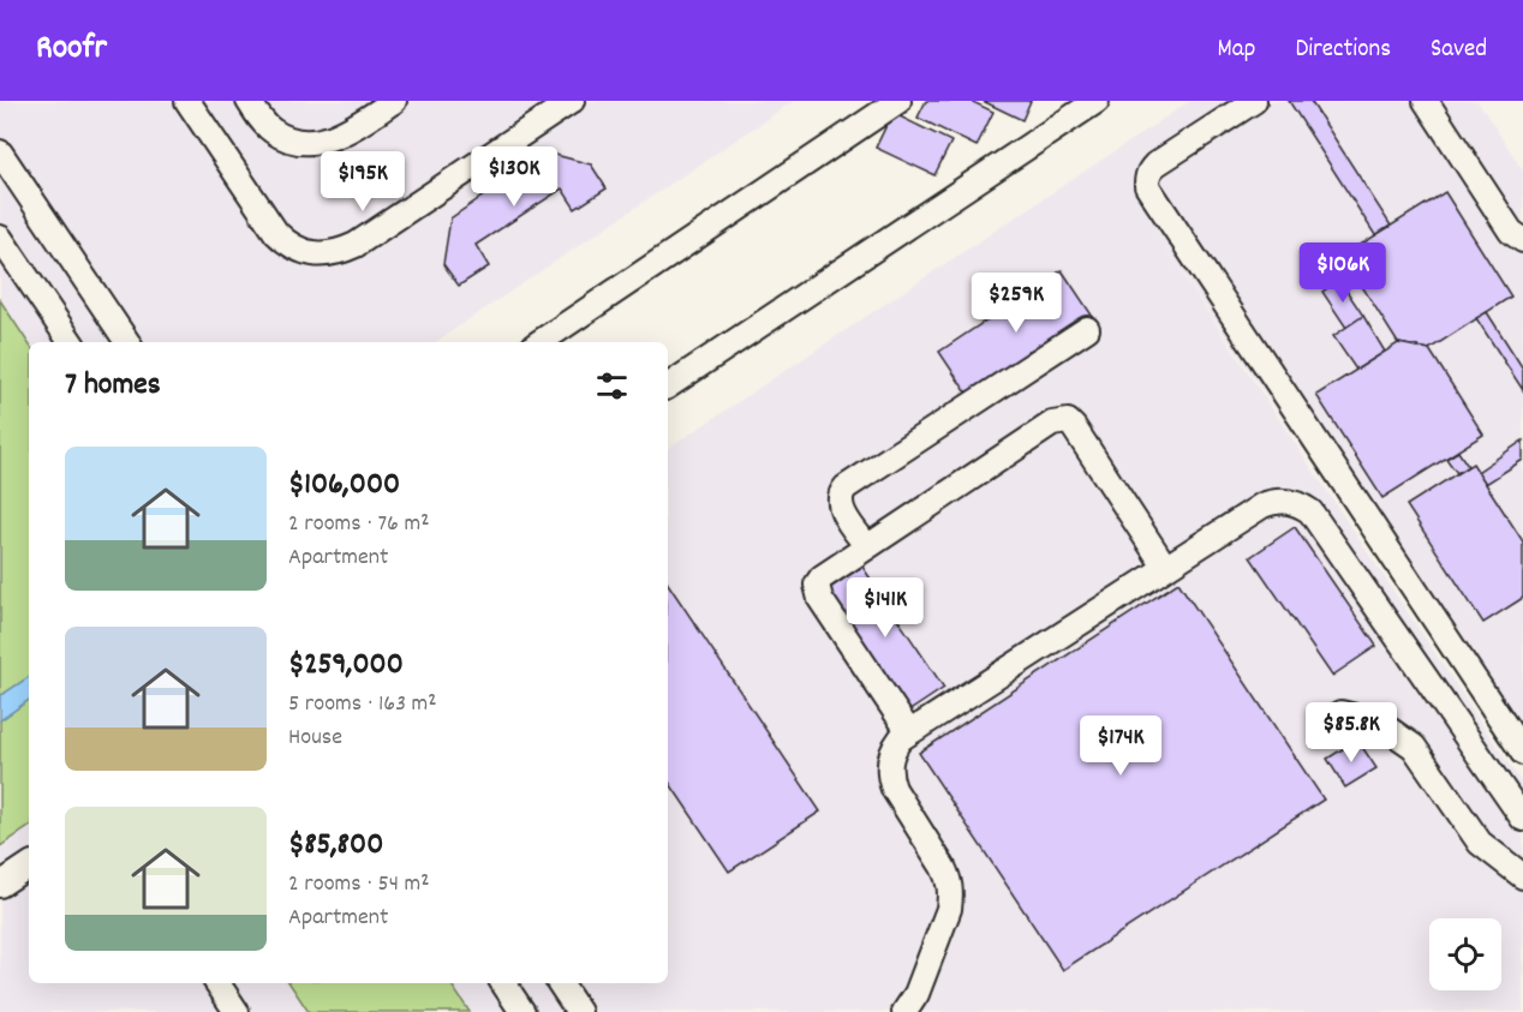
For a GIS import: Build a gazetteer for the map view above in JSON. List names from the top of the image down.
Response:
{
  "page": {
    "header": "Roofr",
    "nav": ["Map", "Directions", "Saved"],
    "price": [
      "$130K",
      "$195K",
      "$106K",
      "$259K",
      "$141K",
      "$85.8K",
      "$174K"
    ],
    "heading": "7 homes",
    "list": [
      {
        "name": "$106,000",
        "note": "2 rooms · 76 m² · Apartment"
      },
      {
        "name": "$259,000",
        "note": "5 rooms · 163 m² · House"
      },
      {
        "name": "$85,800",
        "note": "2 rooms · 54 m² · Apartment"
      }
    ]
  }
}
